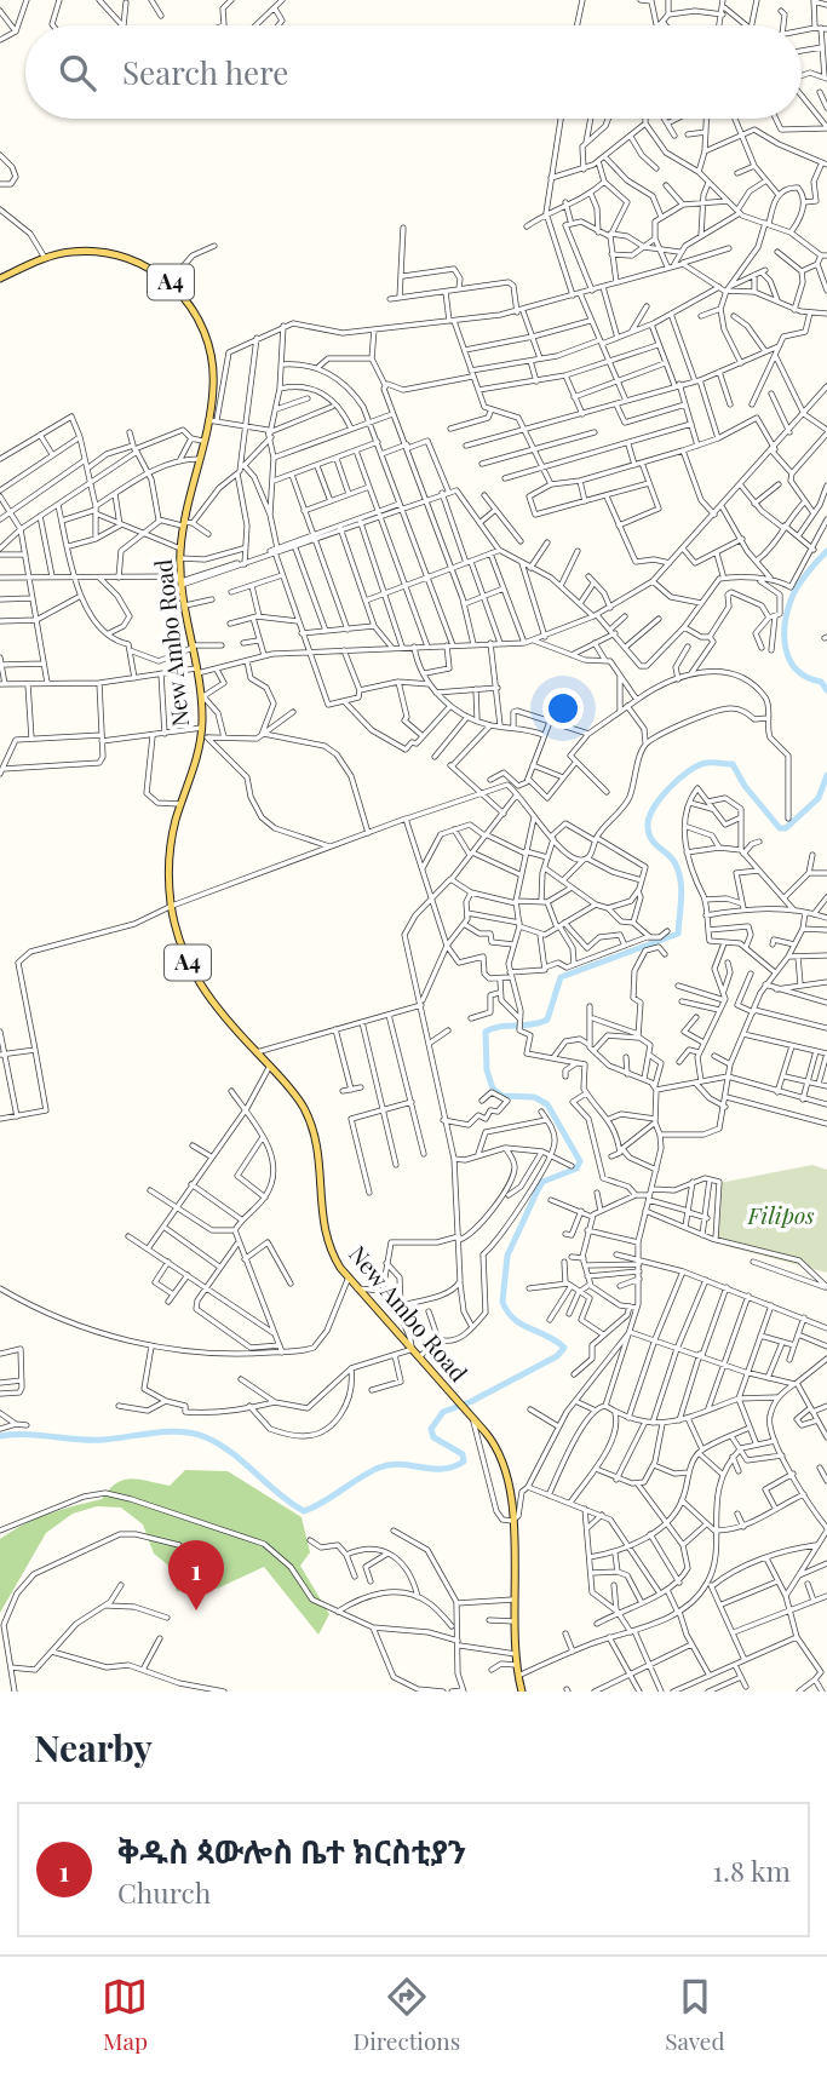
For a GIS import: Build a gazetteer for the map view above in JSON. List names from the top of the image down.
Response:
{
  "streets": {
    "main road": ["A4", "New Ambo Road"]
  },
  "parks": ["Filipos"],
  "page": {
    "search": "Search here",
    "pins": "1",
    "heading": "Nearby",
    "list": [
      {
        "mark": "1",
        "name": "ቅዱስ ጳውሎስ ቤተ ክርስቲያን",
        "note": "Church",
        "value": "1.8 km"
      }
    ],
    "nav": ["Map", "Directions", "Saved"]
  }
}
